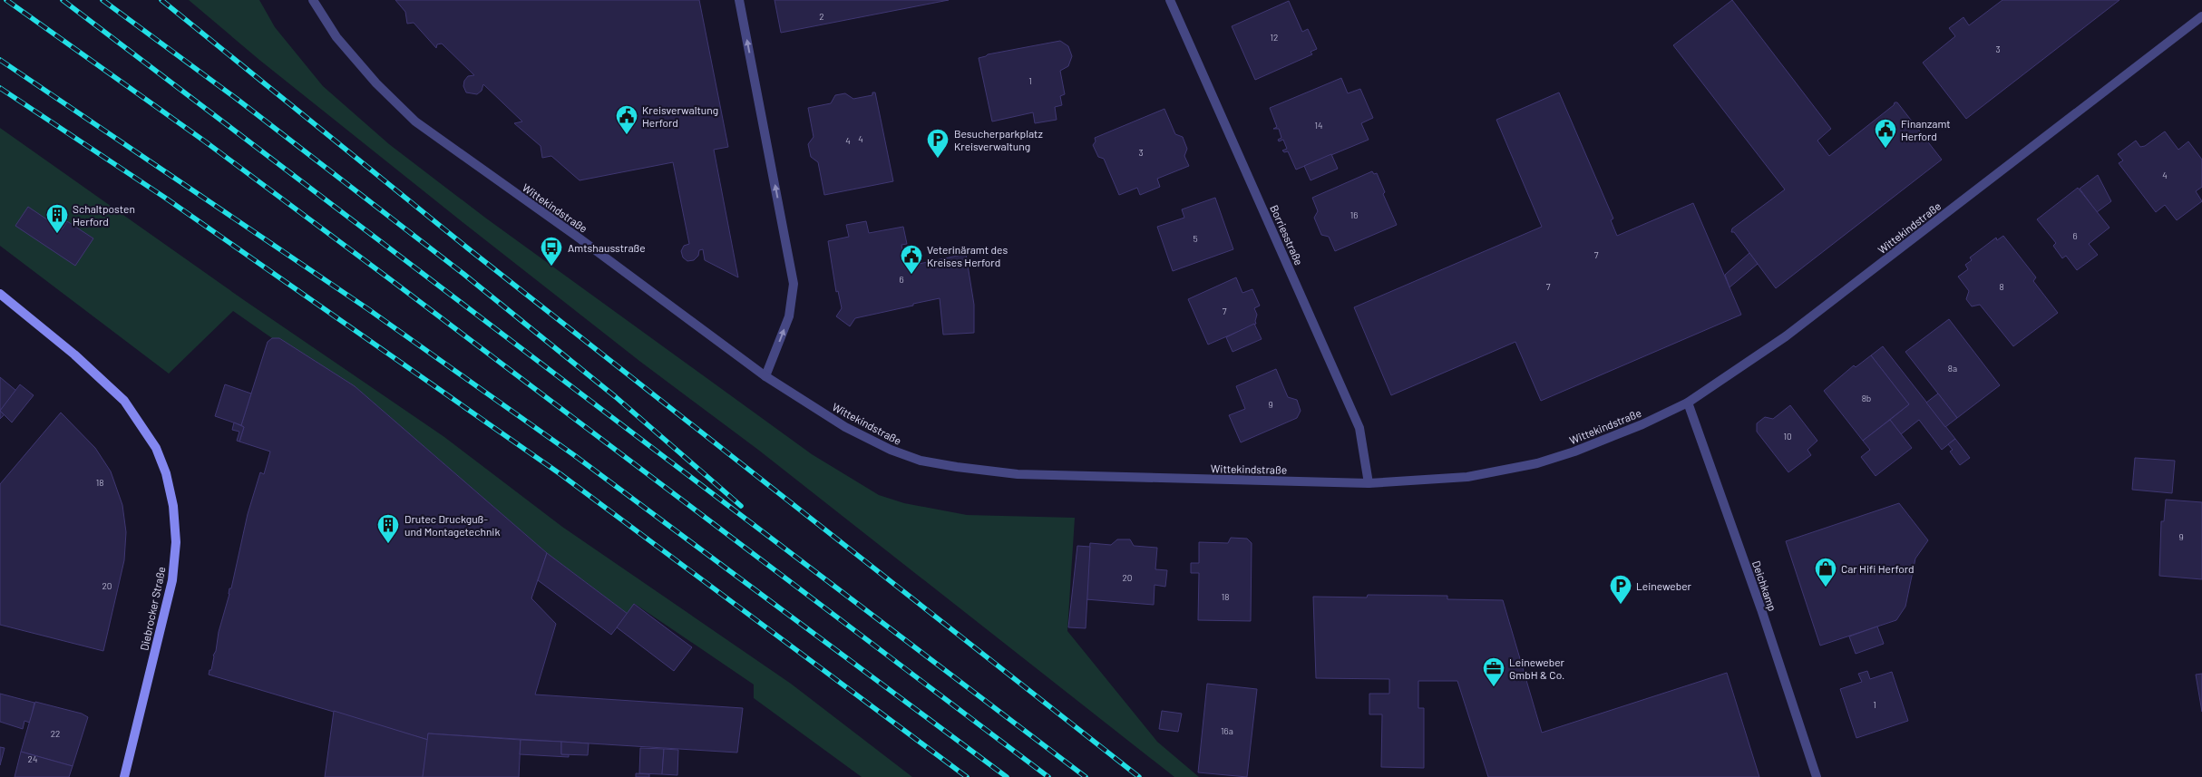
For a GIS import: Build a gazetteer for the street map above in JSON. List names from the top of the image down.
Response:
{
  "streets": {
    "main road": ["Diebrocker Straße"],
    "street": ["Wittekindstraße", "Borriesstraße", "Deichkamp"]
  },
  "crossings": [
    ["Wittekindstraße", "Borriesstraße"],
    ["Wittekindstraße", "Deichkamp"]
  ],
  "places": {
    "public building": ["Kreisverwaltung Herford", "Finanzamt Herford", "Veterinäramt des Kreises Herford"],
    "parking": ["Besucherparkplatz Kreisverwaltung", "Leineweber"],
    "building": ["Schaltposten Herford", "Drutec Druckguß- und Montagetechnik"],
    "bus stop": ["Amtshausstraße"],
    "shop": ["Car Hifi Herford"],
    "office": ["Leineweber GmbH & Co."]
  },
  "house_numbers": [
    "2",
    "12",
    "3",
    "1",
    "14",
    "4",
    "4",
    "3",
    "4",
    "16",
    "6",
    "5",
    "7",
    "6",
    "7",
    "8",
    "7",
    "8a",
    "8b",
    "9",
    "10",
    "18",
    "9",
    "20",
    "20",
    "18",
    "1",
    "16a",
    "22",
    "24"
  ]
}
